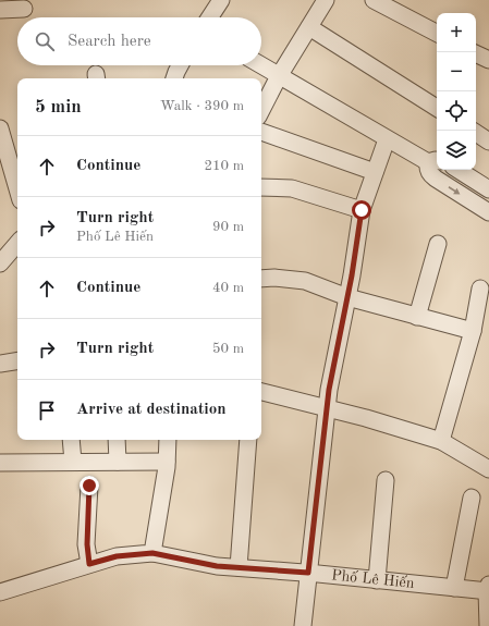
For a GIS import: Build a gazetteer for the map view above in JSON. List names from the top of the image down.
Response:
{
  "streets": {
    "street": ["Phố Lê Hiến"]
  },
  "page": {
    "map_buttons": ["+", "−"],
    "search": "Search here",
    "heading": ["5 min", "Walk · 390 m"],
    "list": [
      ["Continue", "210 m"],
      ["Turn right", "Phố Lê Hiến", "90 m"],
      ["Continue", "40 m"],
      ["Turn right", "50 m"],
      "Arrive at destination"
    ]
  }
}
